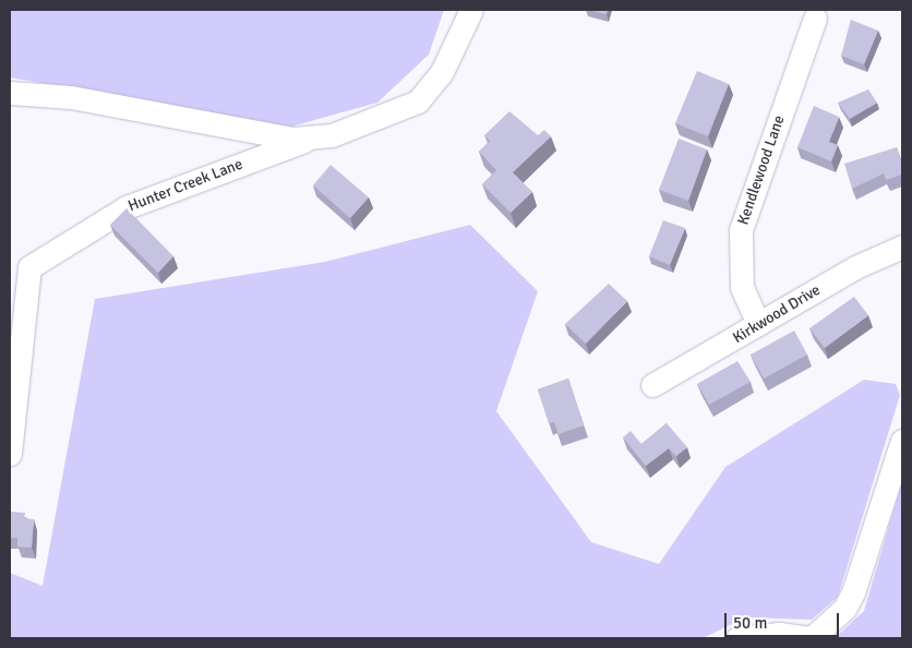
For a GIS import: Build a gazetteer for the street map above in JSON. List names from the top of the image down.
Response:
{
  "streets": {
    "street": ["Kendlewood Lane", "Hunter Creek Lane", "Kirkwood Drive"]
  },
  "crossings": [
    ["Kendlewood Lane", "Kirkwood Drive"]
  ],
  "scale_bar": "50 m"
}
